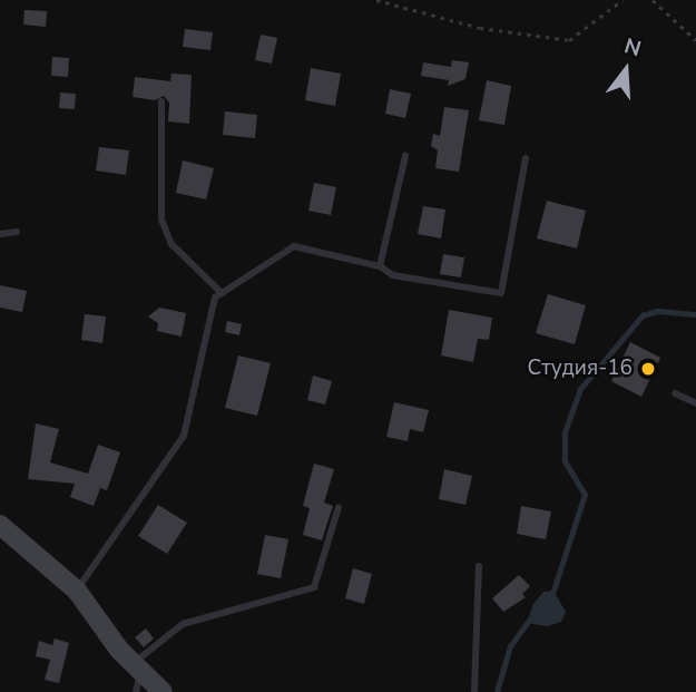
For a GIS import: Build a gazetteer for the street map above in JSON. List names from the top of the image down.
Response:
{
  "places": ["Студия-16"],
  "north": "top"
}
